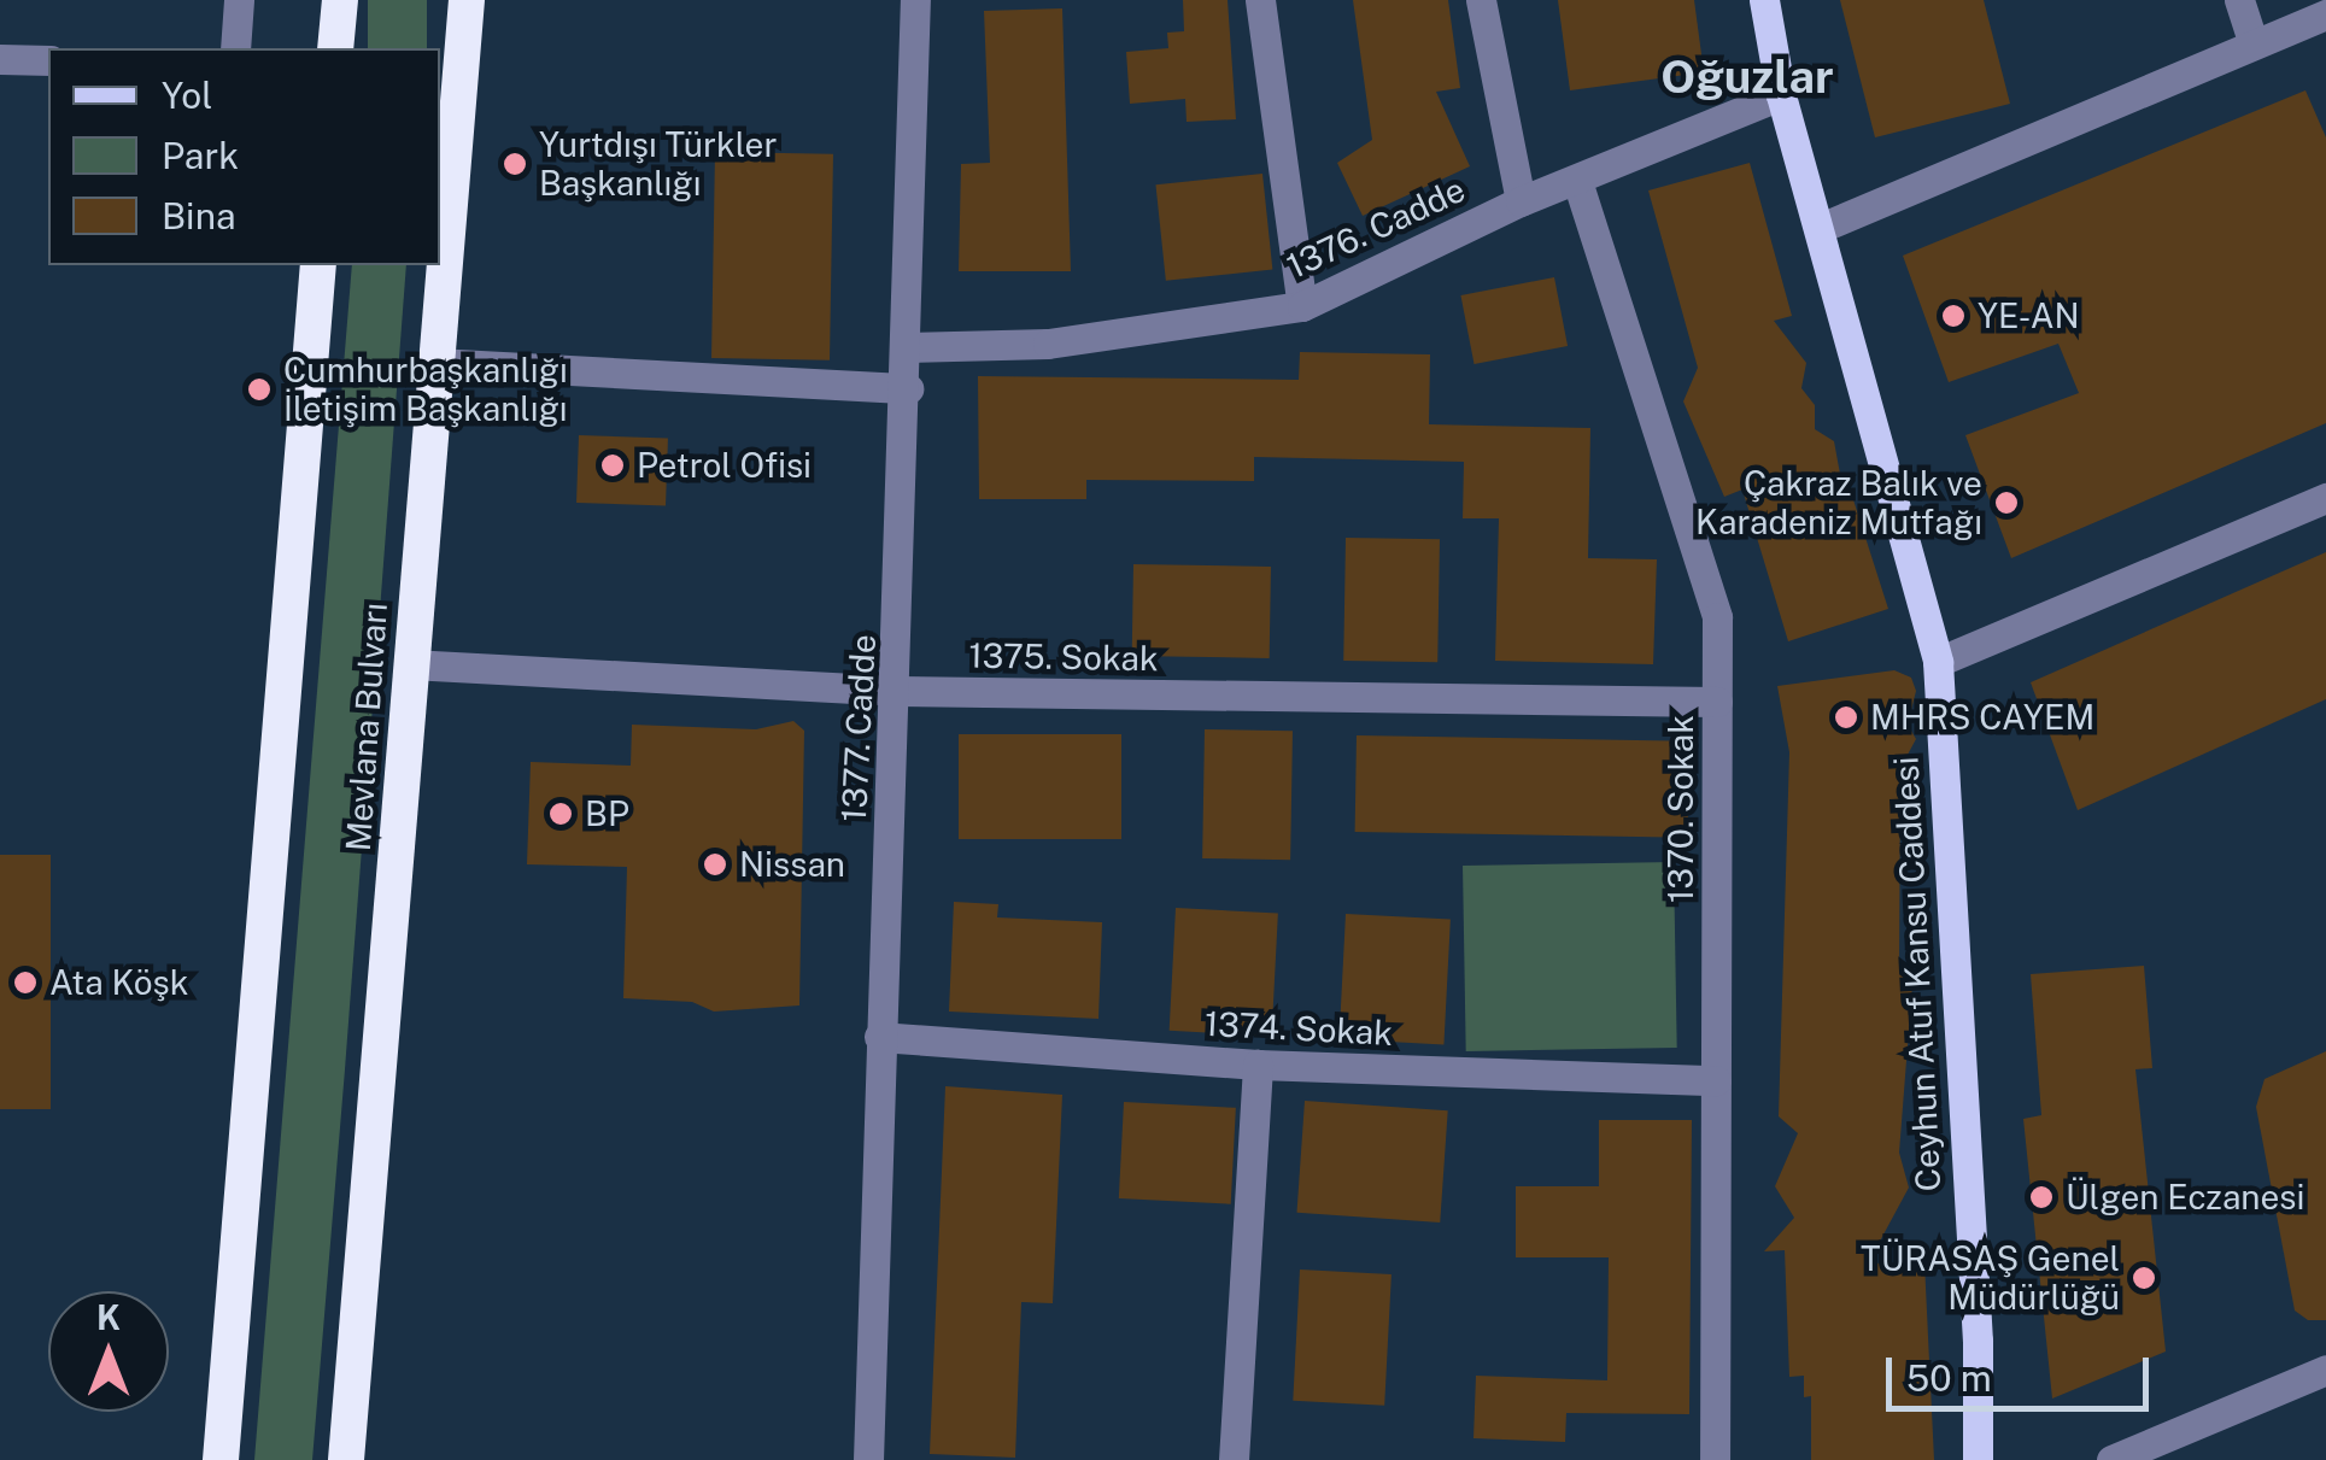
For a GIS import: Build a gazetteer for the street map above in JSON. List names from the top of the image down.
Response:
{
  "streets": {
    "highway": ["Mevlana Bulvarı"],
    "main road": ["Ceyhun Atuf Kansu Caddesi"],
    "street": [
      "1376. Cadde",
      "1375. Sokak",
      "1377. Cadde",
      "1370. Sokak",
      "1374. Sokak"
    ]
  },
  "crossings": [
    ["1376. Cadde", "1377. Cadde"],
    ["1376. Cadde", "1370. Sokak"],
    ["1376. Cadde", "Ceyhun Atuf Kansu Caddesi"],
    ["1375. Sokak", "Mevlana Bulvarı"],
    ["1375. Sokak", "1377. Cadde"],
    ["1375. Sokak", "1370. Sokak"],
    ["1377. Cadde", "1374. Sokak"],
    ["1370. Sokak", "1374. Sokak"]
  ],
  "districts": ["Oğuzlar"],
  "places": [
    "Yurtdışı Türkler Başkanlığı",
    "YE-AN",
    "Cumhurbaşkanlığı İletişim Başkanlığı",
    "Petrol Ofisi",
    "Çakraz Balık ve Karadeniz Mutfağı",
    "MHRS CAYEM",
    "BP",
    "Nissan",
    "Ata Köşk",
    "Ülgen Eczanesi",
    "TÜRASAŞ Genel Müdürlüğü"
  ],
  "legend": ["Yol", "Park", "Bina"],
  "scale_bar": "50 m",
  "north": "top"
}
